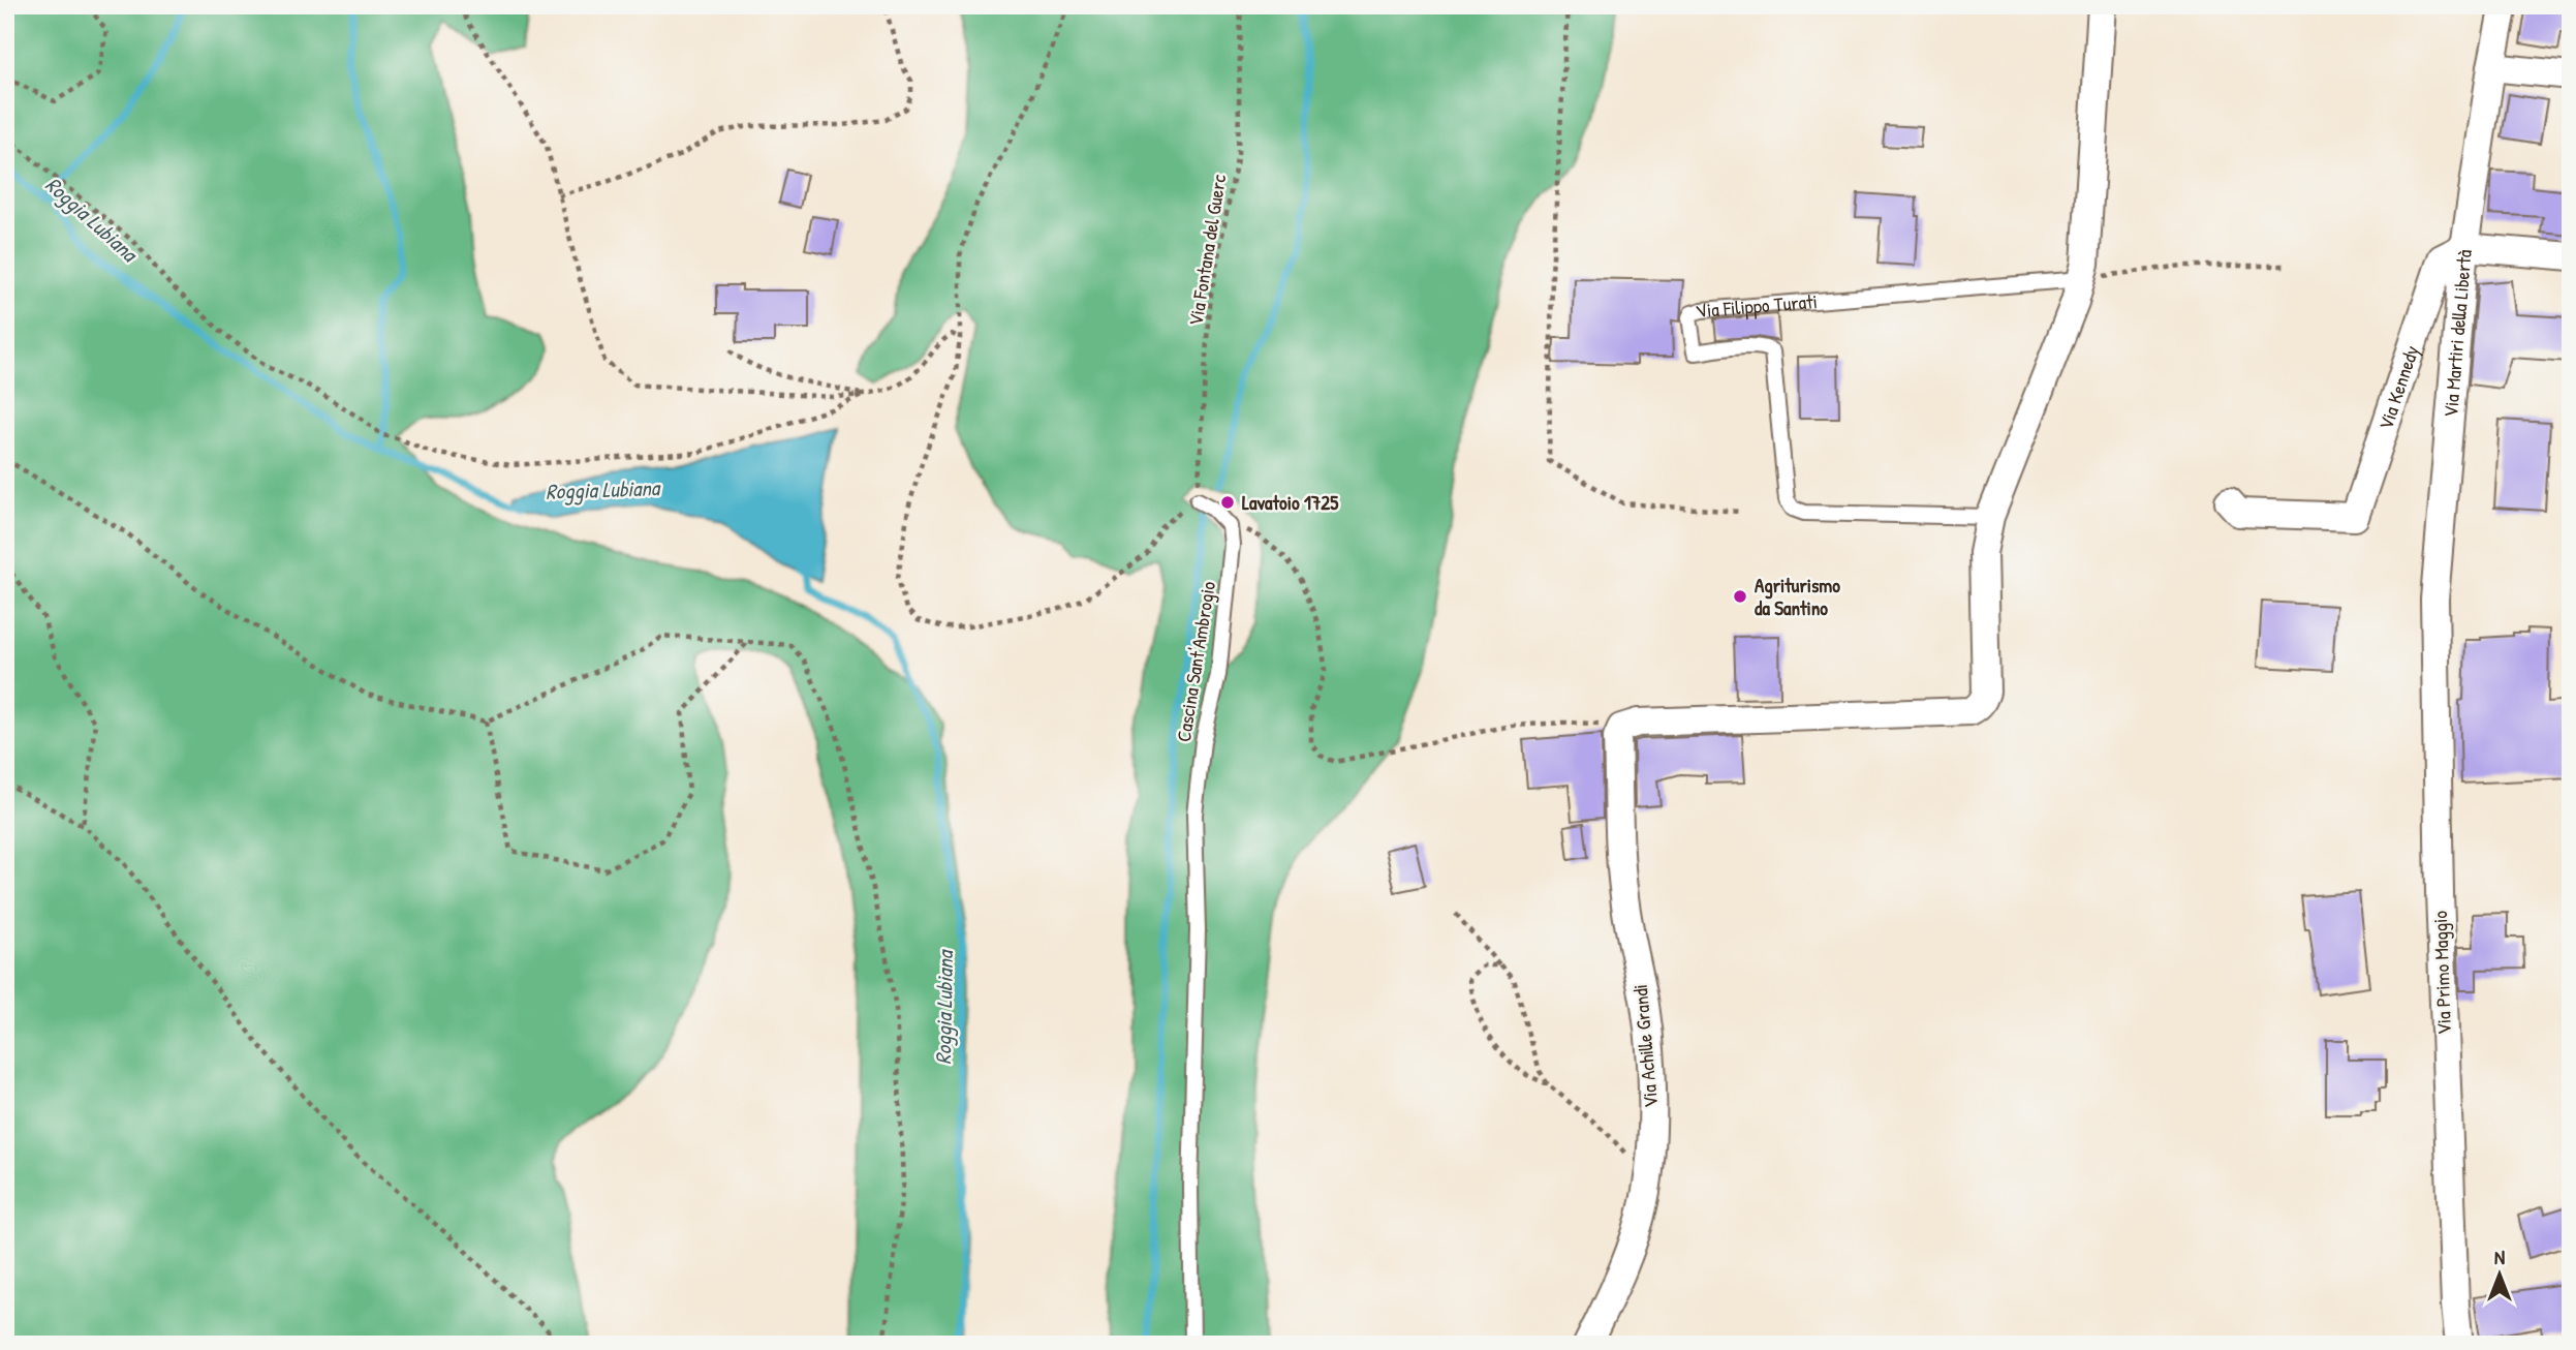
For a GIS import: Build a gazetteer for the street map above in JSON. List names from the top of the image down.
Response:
{
  "streets": {
    "street": [
      "Via Martiri della Libertà",
      "Via Kennedy",
      "Via Primo Maggio",
      "Via Achille Grandi"
    ],
    "lane": ["Via Filippo Turati", "Cascina Sant'Ambrogio"],
    "path": ["Via Fontana del Guerc"]
  },
  "crossings": [
    ["Via Martiri della Libertà", "Via Kennedy"],
    ["Via Martiri della Libertà", "Via Primo Maggio"]
  ],
  "water": ["Roggia Lubiana"],
  "places": ["Lavatoio 1725", "Agriturismo da Santino"],
  "north": "top"
}
